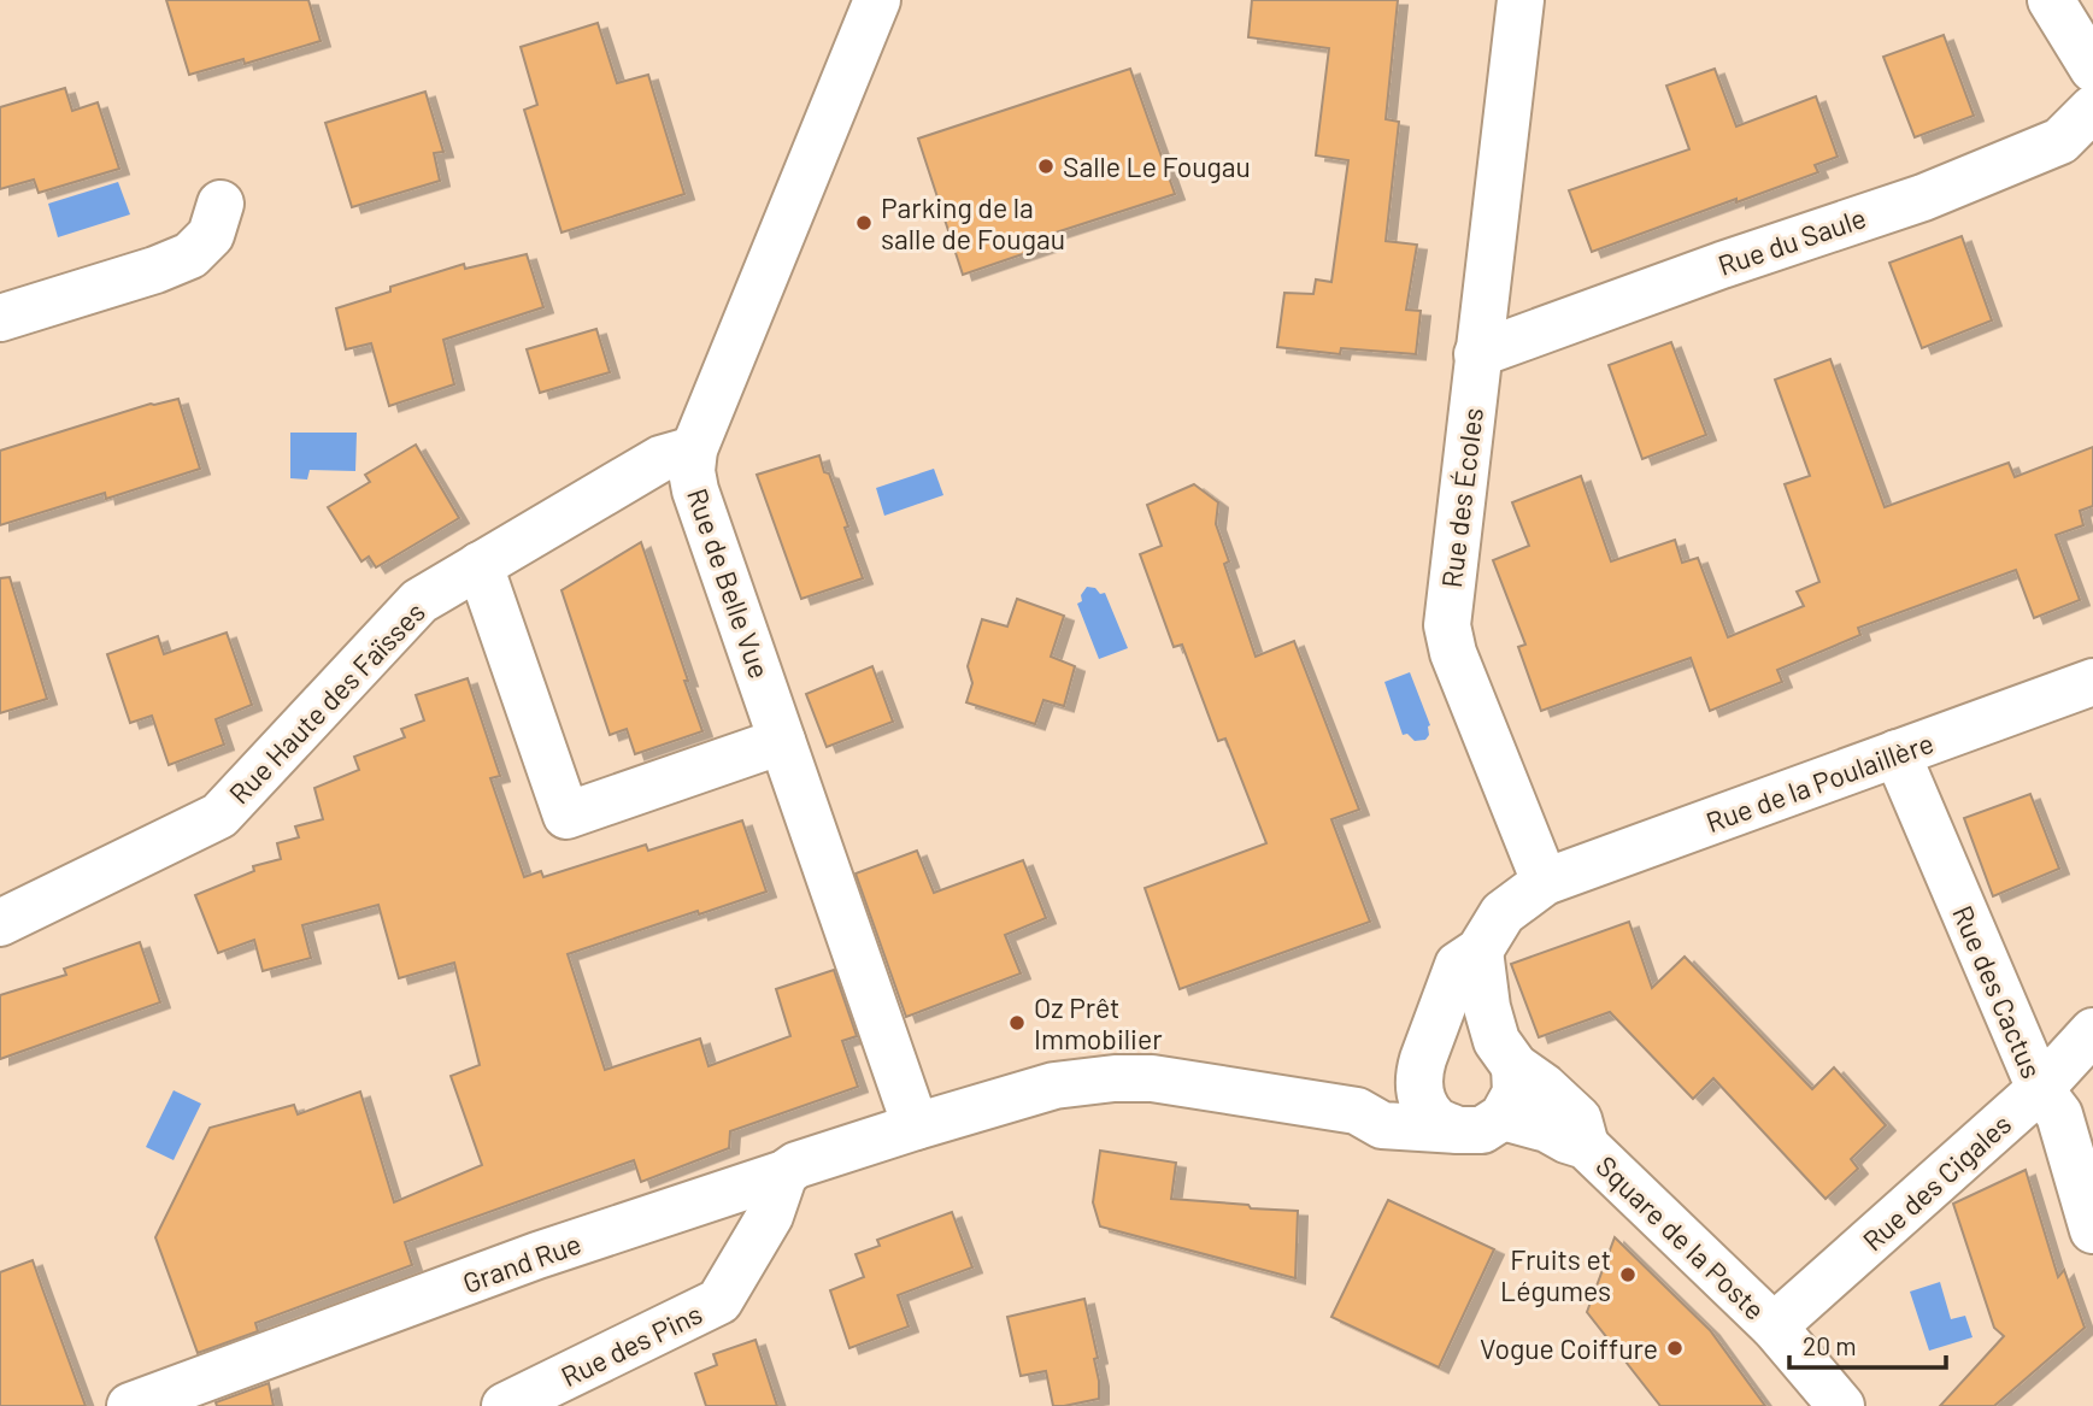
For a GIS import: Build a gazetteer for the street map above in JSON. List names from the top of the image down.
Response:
{
  "streets": {
    "street": [
      "Rue du Saule",
      "Rue des Écoles",
      "Rue de Belle Vue",
      "Rue Haute des Faïsses",
      "Rue de la Poulaillère",
      "Rue des Cactus",
      "Rue des Cigales",
      "Square de la Poste",
      "Grand Rue",
      "Rue des Pins"
    ]
  },
  "crossings": [
    ["Rue du Saule", "Rue des Écoles"],
    ["Rue des Écoles", "Rue de la Poulaillère"],
    ["Rue de Belle Vue", "Rue Haute des Faïsses"],
    ["Rue de Belle Vue", "Grand Rue"],
    ["Rue de la Poulaillère", "Rue des Cactus"],
    ["Rue des Cactus", "Rue des Cigales"],
    ["Rue des Cigales", "Square de la Poste"],
    ["Grand Rue", "Rue des Pins"]
  ],
  "places": [
    "Salle Le Fougau",
    "Parking de la salle de Fougau",
    "Oz Prêt Immobilier",
    "Fruits et Légumes",
    "Vogue Coiffure"
  ],
  "scale_bar": "20 m"
}
